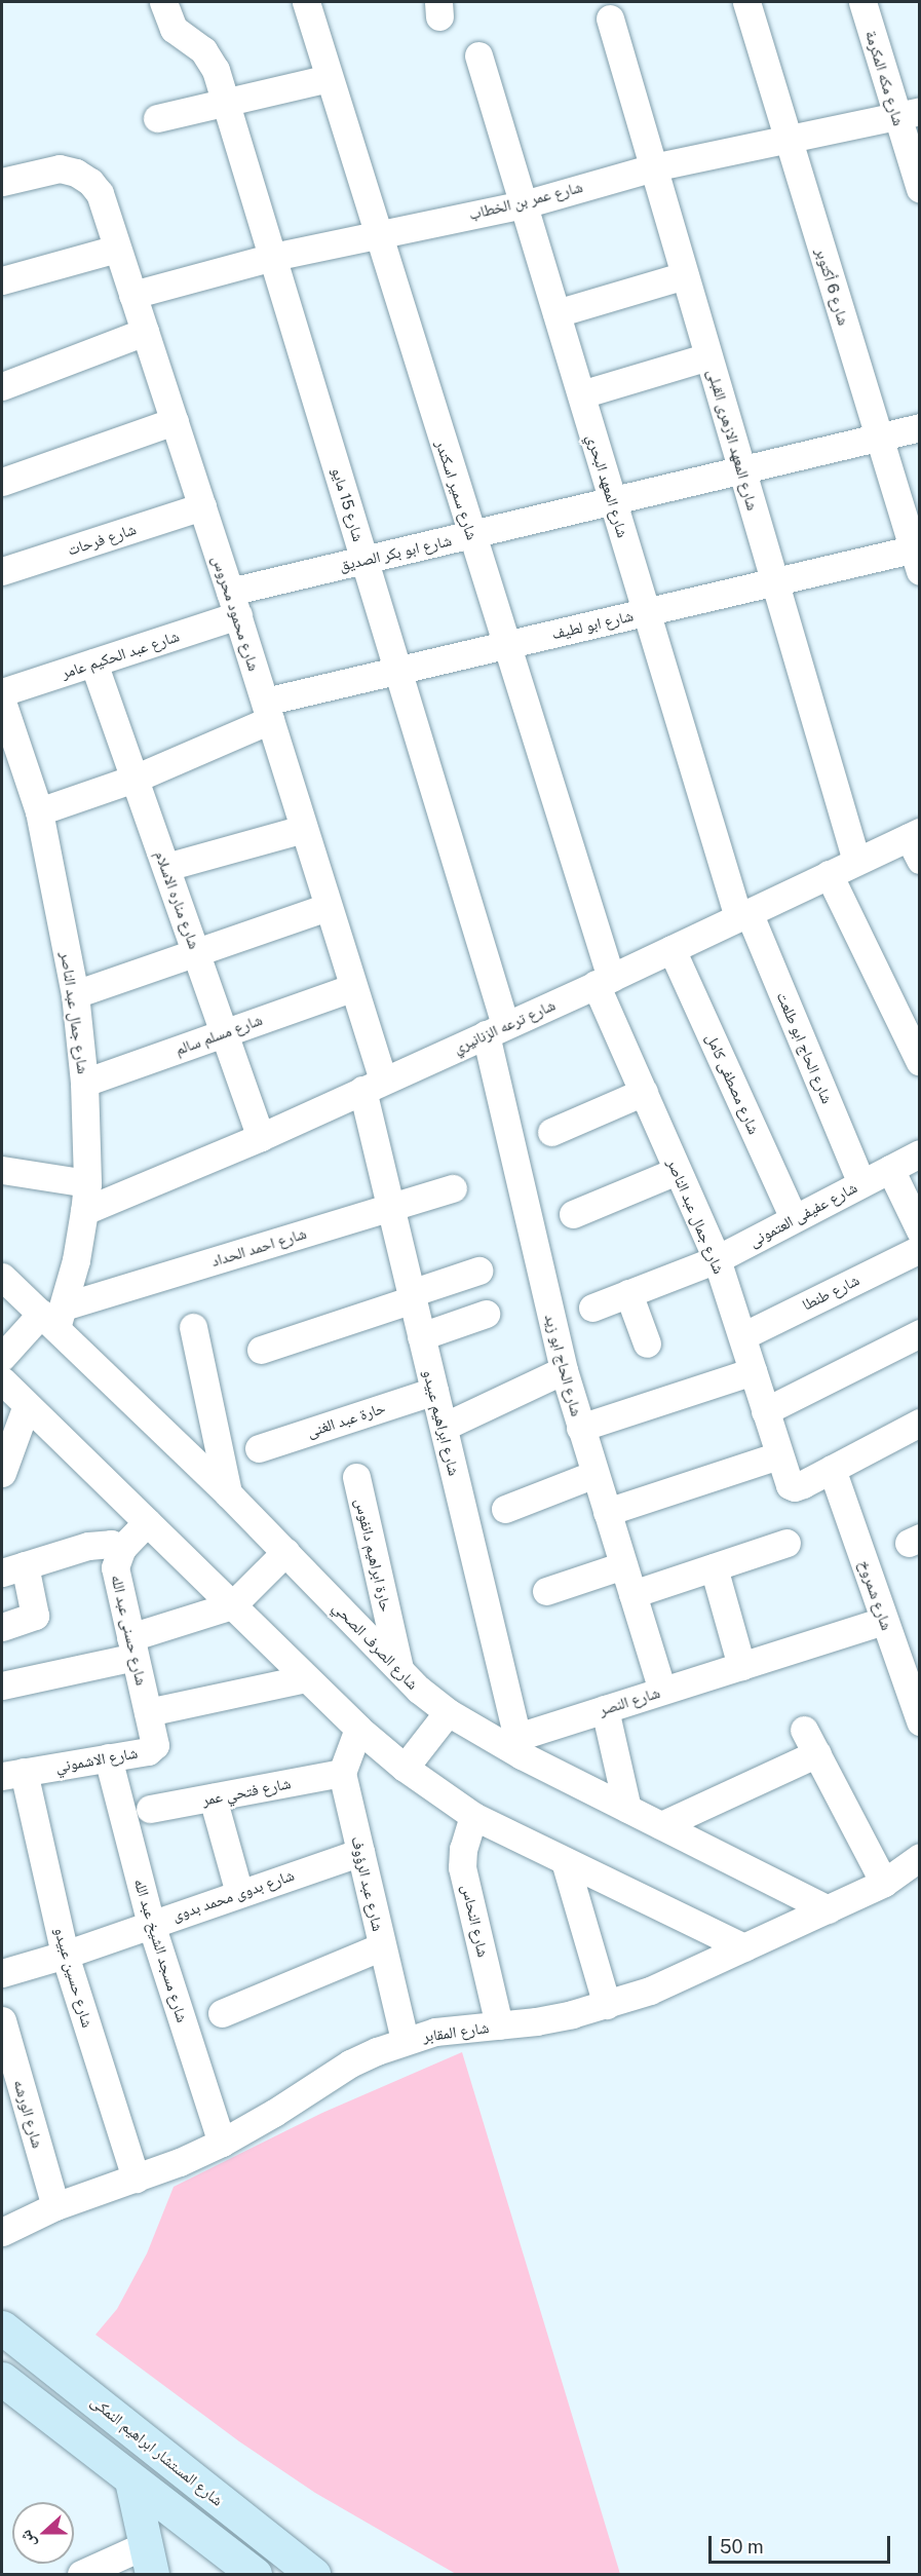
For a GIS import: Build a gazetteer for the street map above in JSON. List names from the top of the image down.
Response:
{
  "streets": {
    "main road": ["شارع المستشار ابراهيم النمكى"],
    "street": [
      "شارع مكه المكرمة",
      "شارع عمر بن الخطاب",
      "شارع 6 أكتوبر",
      "شارع المعهد الازهرى القبلى",
      "شارع المعهد البحري",
      "شارع سمير اسكندر",
      "شارع 15 مايو",
      "شارع فرحات",
      "شارع ابو بكر الصديق",
      "شارع محمود محروس",
      "شارع ابو لطيف",
      "شارع عبد الحكيم عامر",
      "شارع مناره الاسلام",
      "شارع جمال عبد الناصر",
      "شارع ترعه الزنانيري",
      "شارع مسلم سالم",
      "شارع الحاج ابو طلعت",
      "شارع مصطفى كامل",
      "شارع عفيفى العتمونى",
      "شارع احمد الحداد",
      "شارع طنطا",
      "شارع الحاج ابو زيد",
      "حارة عبد الغنى",
      "شارع ابراهيم عبيدو",
      "حارة ابراهيم دانفوس",
      "شارع شمروخ",
      "شارع حسنى عبد الله",
      "شارع الصرف الصحي",
      "شارع النصر",
      "شارع الاشموني",
      "شارع فتحي عمر",
      "شارع عبد الرؤوف",
      "شارع بدوى محمد بدوى",
      "شارع النحاس",
      "شارع مسجد الشيخ عبد الله",
      "شارع حسين عبيدو",
      "شارع المقابر",
      "شارع الورشه"
    ]
  },
  "crossings": [
    ["شارع مكه المكرمة", "شارع عمر بن الخطاب"],
    ["شارع عمر بن الخطاب", "شارع 6 أكتوبر"],
    ["شارع عمر بن الخطاب", "شارع المعهد الازهرى القبلى"],
    ["شارع عمر بن الخطاب", "شارع المعهد البحري"],
    ["شارع عمر بن الخطاب", "شارع سمير اسكندر"],
    ["شارع عمر بن الخطاب", "شارع 15 مايو"],
    ["شارع عمر بن الخطاب", "شارع محمود محروس"],
    ["شارع 6 أكتوبر", "شارع ابو بكر الصديق"],
    ["شارع 6 أكتوبر", "شارع ابو لطيف"],
    ["شارع المعهد الازهرى القبلى", "شارع ابو بكر الصديق"],
    ["شارع المعهد الازهرى القبلى", "شارع ابو لطيف"],
    ["شارع المعهد الازهرى القبلى", "شارع ترعه الزنانيري"],
    ["شارع المعهد البحري", "شارع ابو بكر الصديق"],
    ["شارع المعهد البحري", "شارع ابو لطيف"],
    ["شارع المعهد البحري", "شارع ترعه الزنانيري"],
    ["شارع المعهد البحري", "شارع الحاج ابو طلعت"],
    ["شارع سمير اسكندر", "شارع ابو بكر الصديق"],
    ["شارع سمير اسكندر", "شارع ابو لطيف"],
    ["شارع سمير اسكندر", "شارع جمال عبد الناصر"],
    ["شارع سمير اسكندر", "شارع ترعه الزنانيري"],
    ["شارع 15 مايو", "شارع ابو بكر الصديق"],
    ["شارع 15 مايو", "شارع ابو لطيف"],
    ["شارع 15 مايو", "شارع ترعه الزنانيري"],
    ["شارع 15 مايو", "شارع الحاج ابو زيد"],
    ["شارع فرحات", "شارع محمود محروس"],
    ["شارع ابو بكر الصديق", "شارع محمود محروس"],
    ["شارع ابو بكر الصديق", "شارع عبد الحكيم عامر"],
    ["شارع محمود محروس", "شارع ابو لطيف"],
    ["شارع محمود محروس", "شارع عبد الحكيم عامر"],
    ["شارع محمود محروس", "شارع ترعه الزنانيري"],
    ["شارع محمود محروس", "شارع مسلم سالم"],
    ["شارع محمود محروس", "شارع ابراهيم عبيدو"],
    ["شارع ابو لطيف", "شارع مناره الاسلام"],
    ["شارع ابو لطيف", "شارع جمال عبد الناصر"],
    ["شارع عبد الحكيم عامر", "شارع مناره الاسلام"],
    ["شارع مناره الاسلام", "شارع ترعه الزنانيري"],
    ["شارع مناره الاسلام", "شارع مسلم سالم"],
    ["شارع جمال عبد الناصر", "شارع ترعه الزنانيري"],
    ["شارع جمال عبد الناصر", "شارع مسلم سالم"],
    ["شارع جمال عبد الناصر", "شارع عفيفى العتمونى"],
    ["شارع جمال عبد الناصر", "شارع احمد الحداد"],
    ["شارع جمال عبد الناصر", "شارع طنطا"],
    ["شارع جمال عبد الناصر", "شارع شمروخ"],
    ["شارع جمال عبد الناصر", "شارع الصرف الصحي"],
    ["شارع ترعه الزنانيري", "شارع الحاج ابو طلعت"],
    ["شارع ترعه الزنانيري", "شارع مصطفى كامل"],
    ["شارع ترعه الزنانيري", "شارع الحاج ابو زيد"],
    ["شارع ترعه الزنانيري", "شارع ابراهيم عبيدو"],
    ["شارع الحاج ابو طلعت", "شارع عفيفى العتمونى"],
    ["شارع مصطفى كامل", "شارع عفيفى العتمونى"],
    ["شارع احمد الحداد", "شارع ابراهيم عبيدو"],
    ["شارع احمد الحداد", "شارع الصرف الصحي"],
    ["شارع الحاج ابو زيد", "شارع النصر"],
    ["حارة عبد الغنى", "شارع ابراهيم عبيدو"],
    ["شارع ابراهيم عبيدو", "شارع الصرف الصحي"],
    ["شارع ابراهيم عبيدو", "شارع النصر"],
    ["حارة ابراهيم دانفوس", "شارع الصرف الصحي"],
    ["شارع شمروخ", "شارع النصر"],
    ["شارع حسنى عبد الله", "شارع الاشموني"],
    ["شارع الصرف الصحي", "شارع النصر"],
    ["شارع الصرف الصحي", "شارع المقابر"],
    ["شارع الاشموني", "شارع مسجد الشيخ عبد الله"],
    ["شارع الاشموني", "شارع حسين عبيدو"],
    ["شارع فتحي عمر", "شارع عبد الرؤوف"],
    ["شارع عبد الرؤوف", "شارع بدوى محمد بدوى"],
    ["شارع عبد الرؤوف", "شارع المقابر"],
    ["شارع بدوى محمد بدوى", "شارع مسجد الشيخ عبد الله"],
    ["شارع بدوى محمد بدوى", "شارع حسين عبيدو"],
    ["شارع النحاس", "شارع المقابر"],
    ["شارع مسجد الشيخ عبد الله", "شارع المقابر"],
    ["شارع حسين عبيدو", "شارع المقابر"],
    ["شارع المقابر", "شارع الورشه"]
  ],
  "scale_bar": "50 m",
  "north": "left"
}
